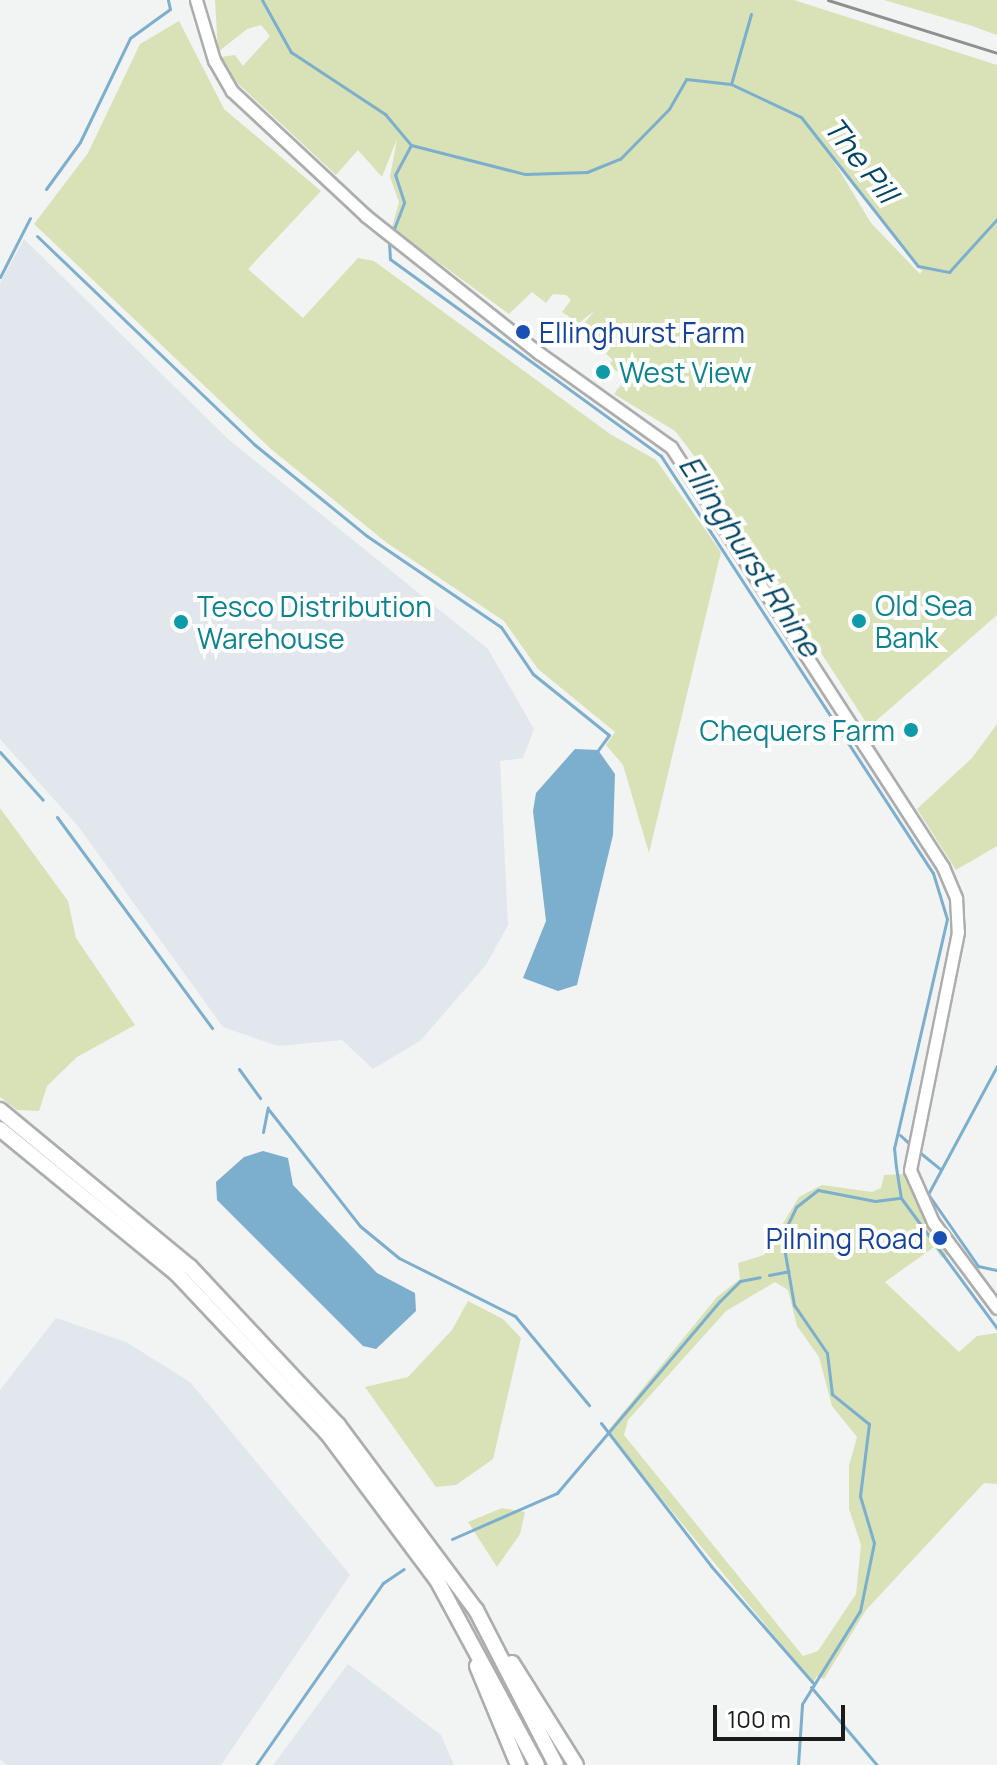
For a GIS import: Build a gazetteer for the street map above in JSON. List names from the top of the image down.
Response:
{
  "water": ["The Pill", "Ellinghurst Rhine"],
  "places": [
    "Ellinghurst Farm",
    "West View",
    "Old Sea Bank",
    "Tesco Distribution Warehouse",
    "Chequers Farm",
    "Pilning Road"
  ],
  "scale_bar": "100 m"
}
